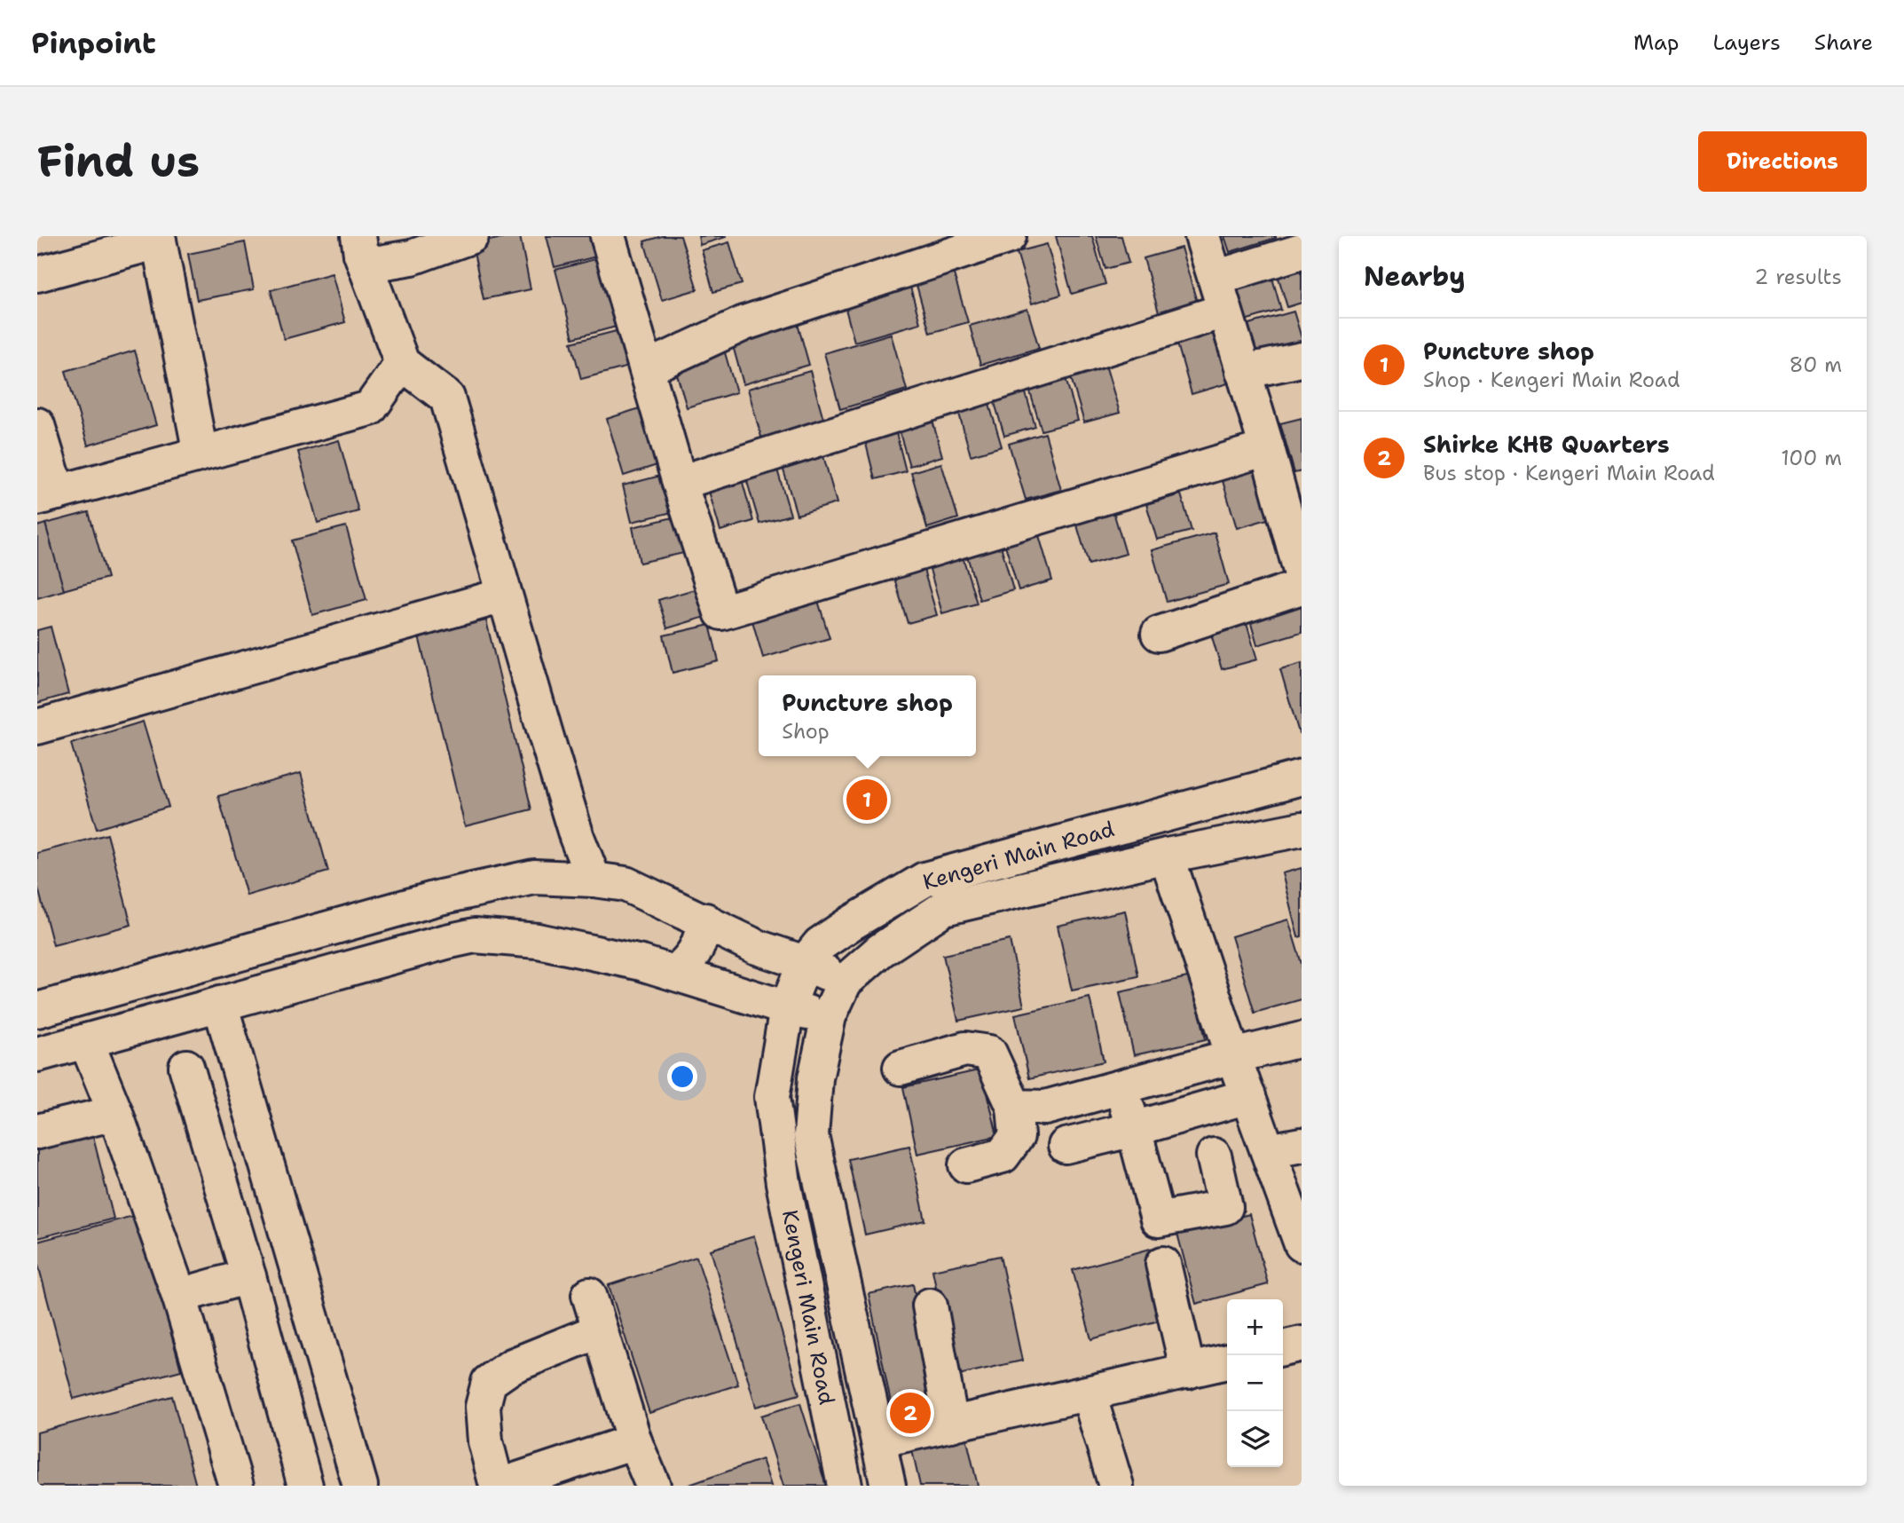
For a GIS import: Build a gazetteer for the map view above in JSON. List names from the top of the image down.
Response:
{
  "streets": {
    "street": ["Kengeri Main Road"]
  },
  "page": {
    "header": "Pinpoint",
    "nav": ["Map", "Layers", "Share"],
    "buttons": "Directions",
    "title": "Find us",
    "heading": ["Nearby", "2 results"],
    "list": [
      {
        "mark": "1",
        "name": "Puncture shop",
        "note": "Shop · Kengeri Main Road",
        "value": "80 m"
      },
      {
        "mark": "2",
        "name": "Shirke KHB Quarters",
        "note": "Bus stop · Kengeri Main Road",
        "value": "100 m"
      }
    ],
    "popup": ["Puncture shop", "Shop"],
    "pins": ["1", "2"],
    "map_buttons": ["+", "−"]
  }
}
